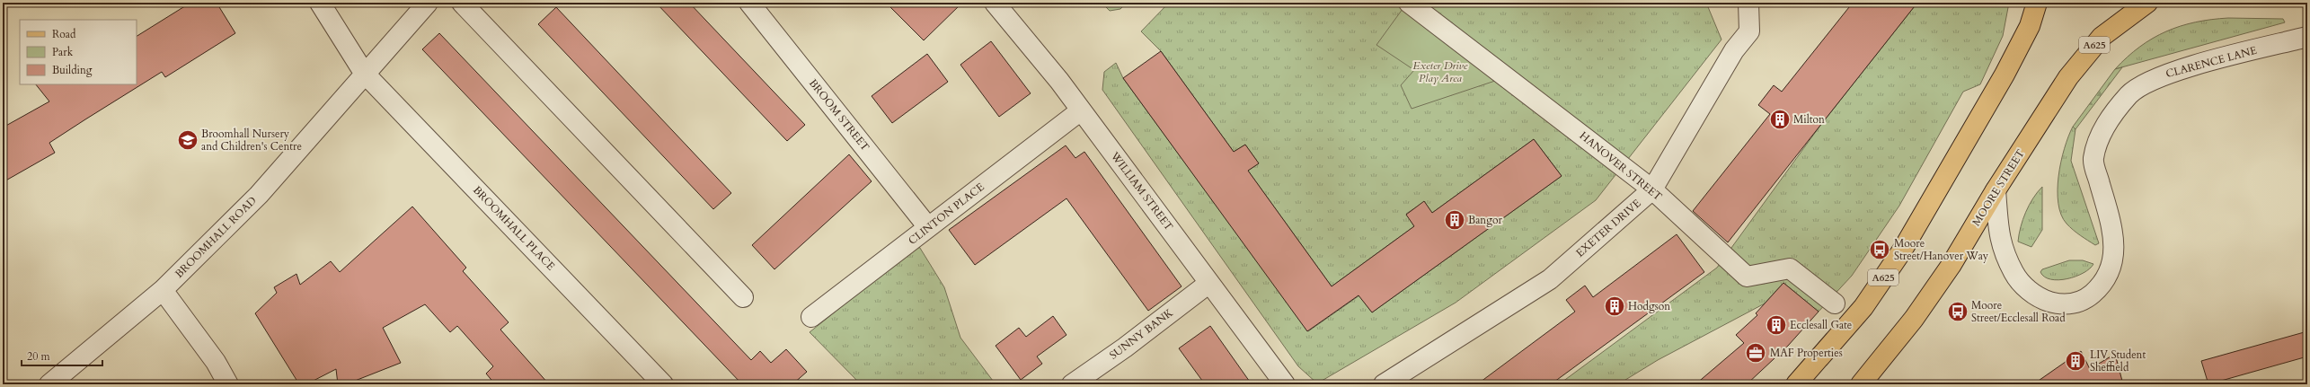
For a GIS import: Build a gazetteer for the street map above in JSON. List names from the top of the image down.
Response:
{
  "streets": {
    "main road": ["A625", "MOORE STREET"],
    "street": [
      "CLARENCE LANE",
      "BROOM STREET",
      "HANOVER STREET",
      "WILLIAM STREET",
      "CLINTON PLACE",
      "BROOMHALL PLACE",
      "EXETER DRIVE",
      "BROOMHALL ROAD",
      "SUNNY BANK"
    ]
  },
  "crossings": [
    ["CLARENCE LANE", "MOORE STREET"],
    ["BROOM STREET", "CLINTON PLACE"],
    ["HANOVER STREET", "EXETER DRIVE"],
    ["WILLIAM STREET", "CLINTON PLACE"],
    ["WILLIAM STREET", "SUNNY BANK"],
    ["BROOMHALL PLACE", "BROOMHALL ROAD"]
  ],
  "parks": ["Exeter Drive Play Area"],
  "places": {
    "building": [
      "Milton",
      "Bangor",
      "Hodgson",
      "Ecclesall Gate",
      "LIV Student Sheffield"
    ],
    "school or university": ["Broomhall Nursery and Children's Centre"],
    "bus stop": ["Moore Street/Hanover Way", "Moore Street/Ecclesall Road"],
    "office": ["MAF Properties"]
  },
  "legend": ["Road", "Park", "Building"],
  "scale_bar": "20 m"
}
